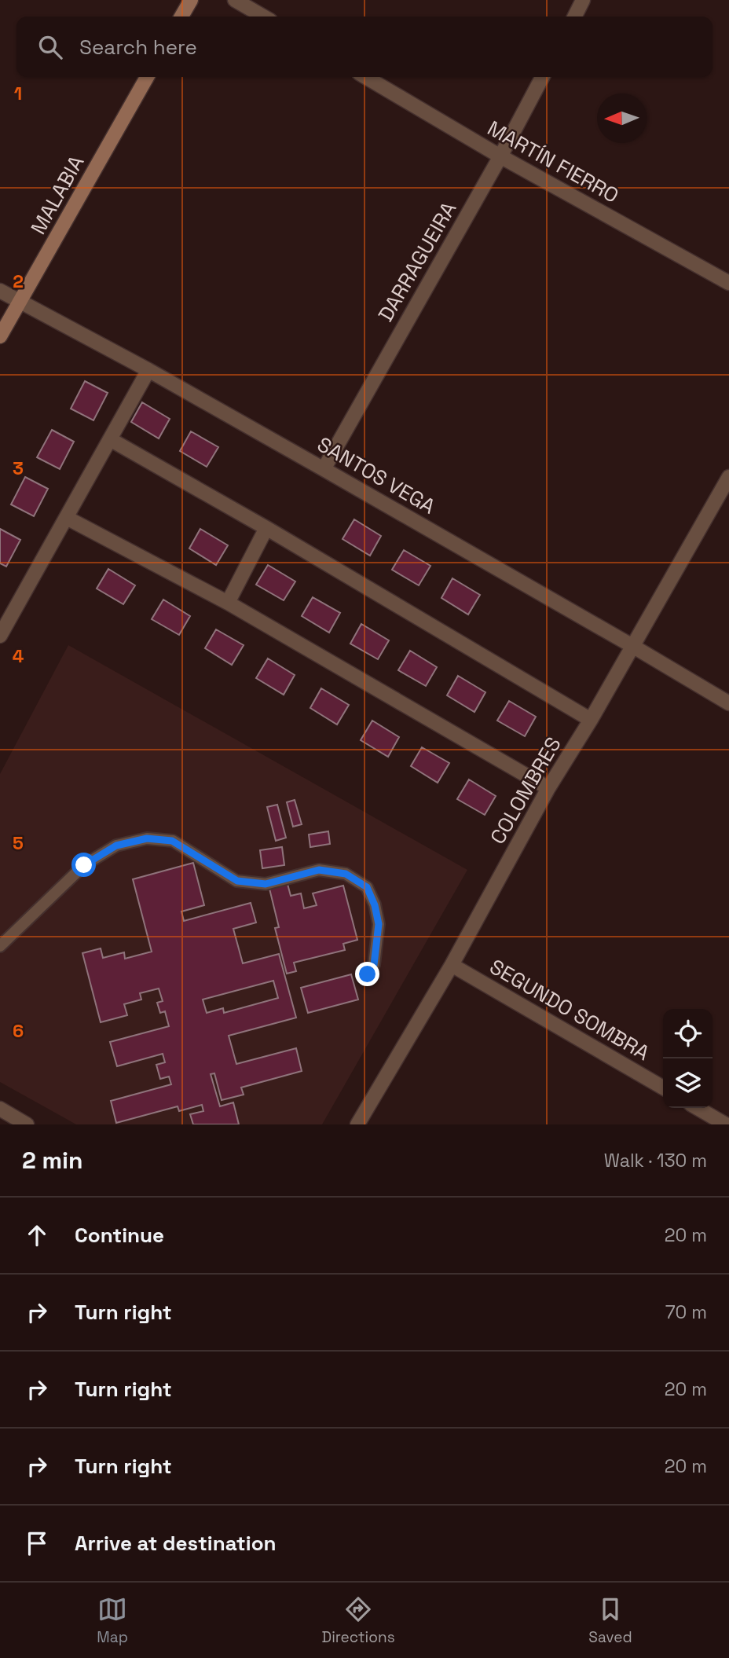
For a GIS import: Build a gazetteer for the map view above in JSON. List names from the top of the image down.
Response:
{
  "streets": {
    "main road": ["MALABIA"],
    "street": [
      "MARTÍN FIERRO",
      "DARRAGUEIRA",
      "SANTOS VEGA",
      "COLOMBRES",
      "SEGUNDO SOMBRA"
    ]
  },
  "crossings": [
    ["MARTÍN FIERRO", "DARRAGUEIRA"],
    ["MALABIA", "SANTOS VEGA"],
    ["DARRAGUEIRA", "SANTOS VEGA"],
    ["SANTOS VEGA", "COLOMBRES"],
    ["COLOMBRES", "SEGUNDO SOMBRA"]
  ],
  "north": "left",
  "page": {
    "search": "Search here",
    "heading": ["2 min", "Walk · 130 m"],
    "list": [
      ["Continue", "20 m"],
      ["Turn right", "70 m"],
      ["Turn right", "20 m"],
      ["Turn right", "20 m"],
      "Arrive at destination"
    ],
    "nav": ["Map", "Directions", "Saved"]
  },
  "grid": {
    "rows": [
      "1",
      "2",
      "3",
      "4",
      "5",
      "6"
    ]
  }
}
